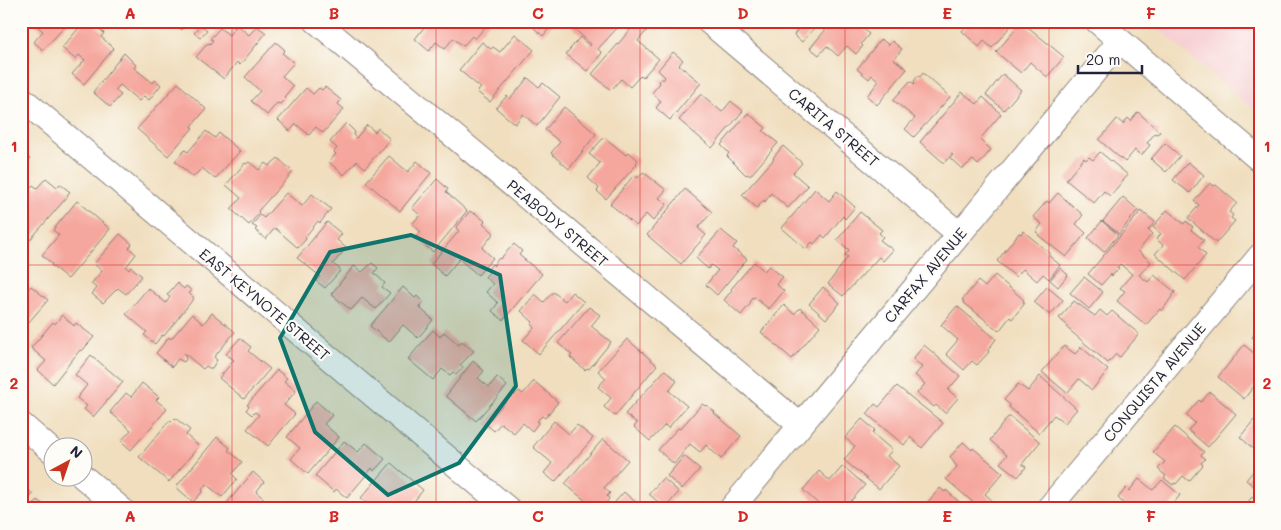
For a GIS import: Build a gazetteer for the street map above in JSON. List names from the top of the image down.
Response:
{
  "streets": {
    "street": [
      "CARITA STREET",
      "PEABODY STREET",
      "CARFAX AVENUE",
      "EAST KEYNOTE STREET",
      "CONQUISTA AVENUE"
    ]
  },
  "crossings": [
    ["CARITA STREET", "CARFAX AVENUE"],
    ["PEABODY STREET", "CARFAX AVENUE"]
  ],
  "scale_bar": "20 m",
  "north": "top right",
  "grid": {
    "columns": [
      "A",
      "B",
      "C",
      "D",
      "E",
      "F"
    ],
    "rows": ["1", "2"]
  }
}
